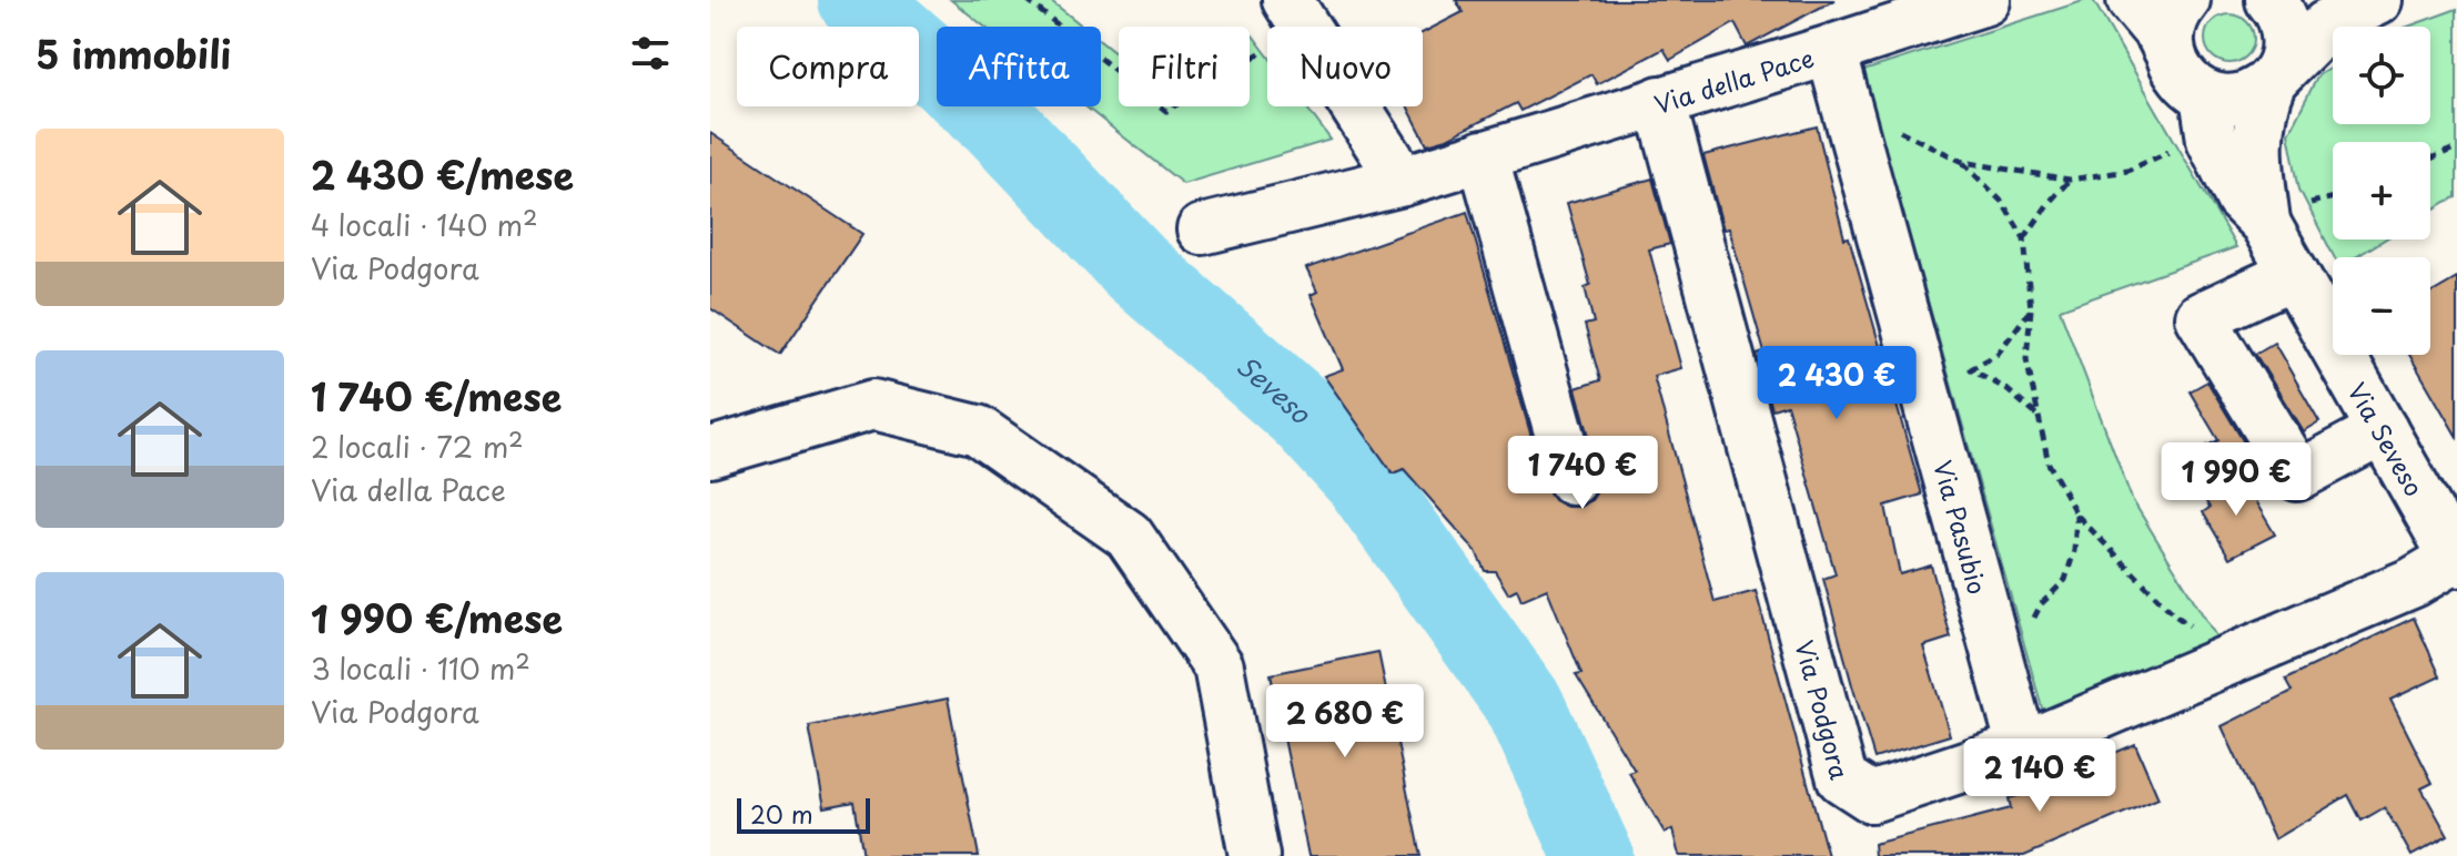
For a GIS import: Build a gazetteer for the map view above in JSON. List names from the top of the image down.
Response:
{
  "streets": {
    "street": [
      "Via della Pace",
      "Via Seveso",
      "Via Pasubio",
      "Via Podgora"
    ]
  },
  "crossings": [
    ["Via della Pace", "Via Pasubio"],
    ["Via della Pace", "Via Podgora"],
    ["Via Seveso", "Via Podgora"],
    ["Via Pasubio", "Via Podgora"]
  ],
  "water": ["Seveso"],
  "scale_bar": "20 m",
  "page": {
    "heading": "5 immobili",
    "map_buttons": ["+", "−"],
    "chip": [
      "Compra",
      "Affitta",
      "Filtri",
      "Nuovo"
    ],
    "list": [
      {
        "name": "2 430 €/mese",
        "note": "4 locali · 140 m² · Via Podgora"
      },
      {
        "name": "1 740 €/mese",
        "note": "2 locali · 72 m² · Via della Pace"
      },
      {
        "name": "1 990 €/mese",
        "note": "3 locali · 110 m² · Via Podgora"
      }
    ],
    "price": [
      "2 430 €",
      "1 740 €",
      "1 990 €",
      "2 680 €",
      "2 140 €"
    ],
    "scale": "20 m"
  }
}
